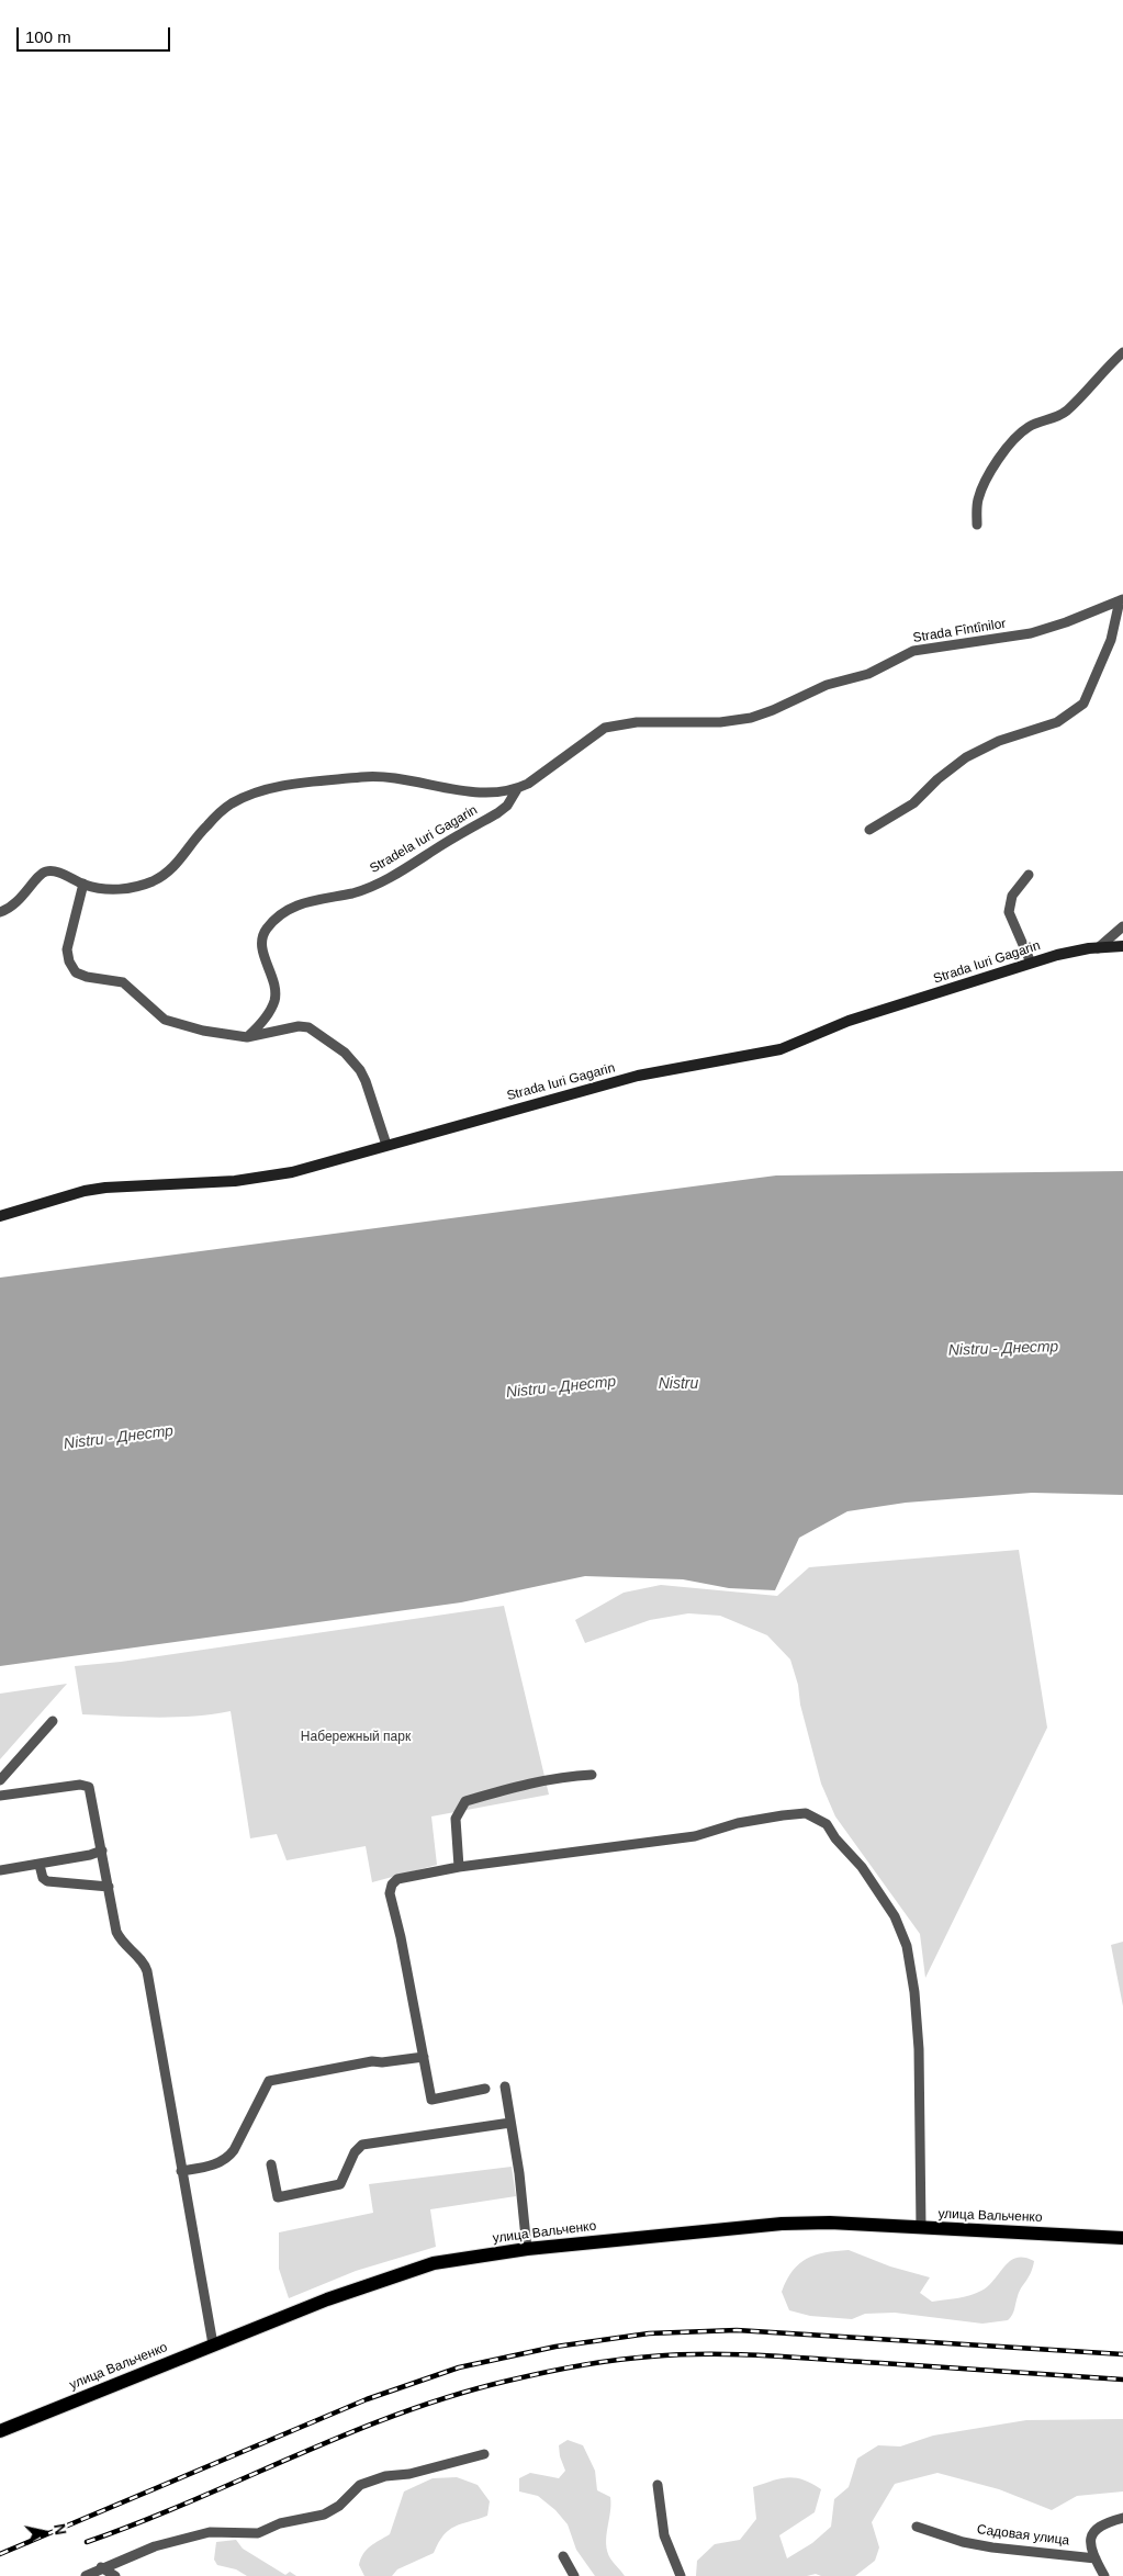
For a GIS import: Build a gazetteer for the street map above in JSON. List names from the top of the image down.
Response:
{
  "streets": {
    "main road": ["Strada Iuri Gagarin", "улица Вальченко"],
    "street": ["Strada Fîntînilor", "Stradela Iuri Gagarin", "Садовая улица"]
  },
  "crossings": [
    ["Strada Fîntînilor", "Stradela Iuri Gagarin"]
  ],
  "water": ["Nistru - Днестр", "Nistru"],
  "parks": ["Набережный парк"],
  "scale_bar": "100 m",
  "north": "right"
}
